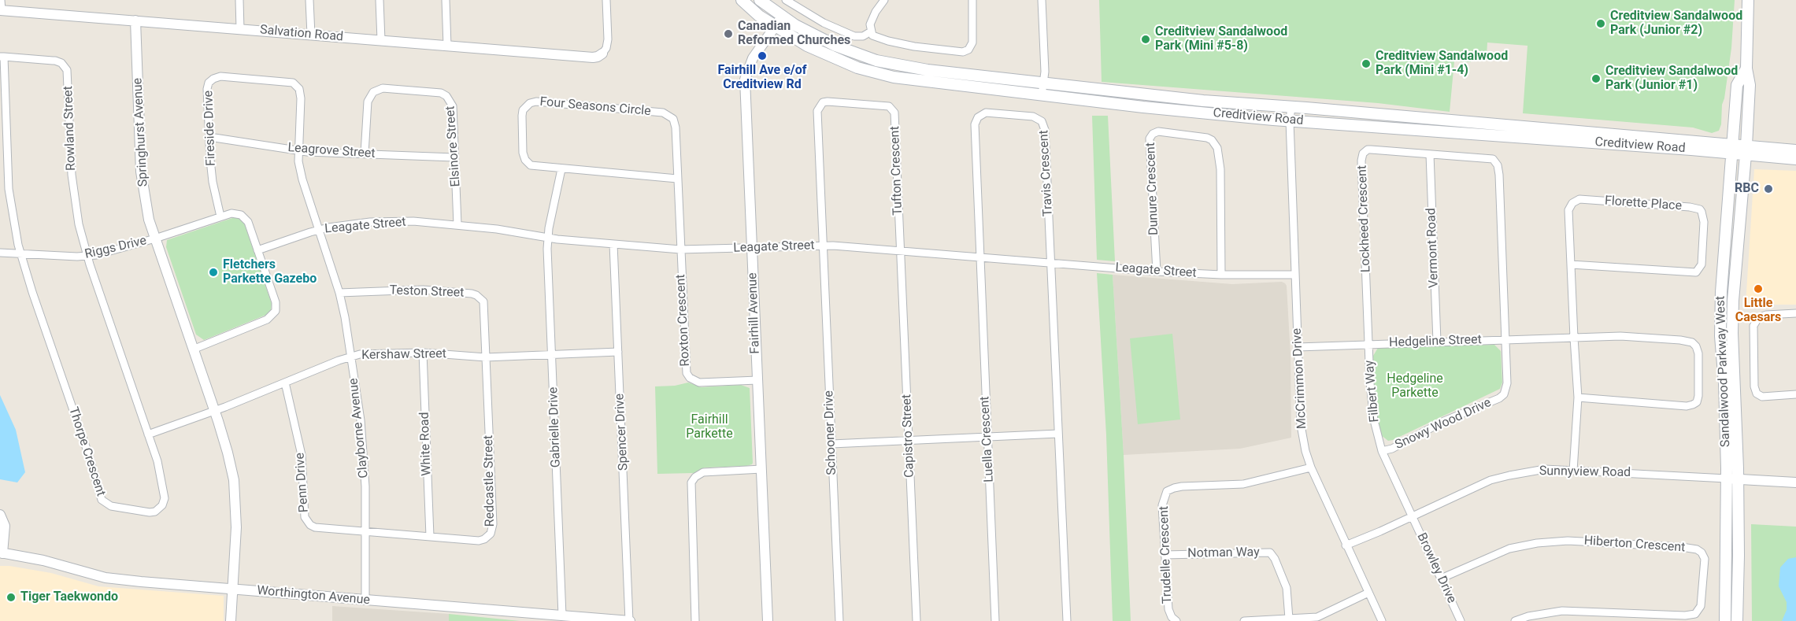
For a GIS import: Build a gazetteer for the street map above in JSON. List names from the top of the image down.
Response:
{
  "streets": {
    "main road": ["Creditview Road", "Sandalwood Parkway West"],
    "street": [
      "Salvation Road",
      "Four Seasons Circle",
      "Rowland Street",
      "Fireside Drive",
      "Springhurst Avenue",
      "Elsinore Street",
      "Leagrove Street",
      "Tufton Crescent",
      "Travis Crescent",
      "Dunure Crescent",
      "Florette Place",
      "Lockheed Crescent",
      "Leagate Street",
      "Riggs Drive",
      "Vermont Road",
      "Teston Street",
      "Fairhill Avenue",
      "Roxton Crescent",
      "Hedgeline Street",
      "Kershaw Street",
      "McCrimmon Drive",
      "Filbert Way",
      "Snowy Wood Drive",
      "Gabrielle Drive",
      "Clayborne Avenue",
      "Spencer Drive",
      "Schooner Drive",
      "Capistro Street",
      "Luella Crescent",
      "White Road",
      "Thorpe Crescent",
      "Sunnyview Road",
      "Redcastle Street",
      "Penn Drive",
      "Hiberton Crescent",
      "Notman Way",
      "Trudelle Crescent",
      "Browley Drive",
      "Worthington Avenue"
    ]
  },
  "crossings": [
    ["Salvation Road", "Springhurst Avenue"],
    ["Four Seasons Circle", "Leagate Street"],
    ["Four Seasons Circle", "Roxton Crescent"],
    ["Four Seasons Circle", "Gabrielle Drive"],
    ["Creditview Road", "Fairhill Avenue"],
    ["Creditview Road", "Sandalwood Parkway West"],
    ["Creditview Road", "McCrimmon Drive"],
    ["Rowland Street", "Riggs Drive"],
    ["Rowland Street", "Thorpe Crescent"],
    ["Fireside Drive", "Leagrove Street"],
    ["Fireside Drive", "Riggs Drive"],
    ["Fireside Drive", "Clayborne Avenue"],
    ["Springhurst Avenue", "Riggs Drive"],
    ["Elsinore Street", "Leagrove Street"],
    ["Elsinore Street", "Leagate Street"],
    ["Leagrove Street", "Clayborne Avenue"],
    ["Tufton Crescent", "Leagate Street"],
    ["Tufton Crescent", "Schooner Drive"],
    ["Tufton Crescent", "Capistro Street"],
    ["Travis Crescent", "Leagate Street"],
    ["Travis Crescent", "Luella Crescent"],
    ["Dunure Crescent", "Leagate Street"],
    ["Florette Place", "Hedgeline Street"],
    ["Florette Place", "Sunnyview Road"],
    ["Lockheed Crescent", "Vermont Road"],
    ["Lockheed Crescent", "Hedgeline Street"],
    ["Lockheed Crescent", "Filbert Way"],
    ["Lockheed Crescent", "Snowy Wood Drive"],
    ["Leagate Street", "Riggs Drive"],
    ["Leagate Street", "Fairhill Avenue"],
    ["Leagate Street", "Roxton Crescent"],
    ["Leagate Street", "McCrimmon Drive"],
    ["Leagate Street", "Gabrielle Drive"],
    ["Leagate Street", "Clayborne Avenue"],
    ["Leagate Street", "Spencer Drive"],
    ["Leagate Street", "Schooner Drive"],
    ["Leagate Street", "Capistro Street"],
    ["Leagate Street", "Luella Crescent"],
    ["Riggs Drive", "Thorpe Crescent"],
    ["Vermont Road", "Hedgeline Street"],
    ["Teston Street", "Kershaw Street"],
    ["Teston Street", "Clayborne Avenue"],
    ["Teston Street", "Redcastle Street"],
    ["Fairhill Avenue", "Roxton Crescent"],
    ["Hedgeline Street", "McCrimmon Drive"],
    ["Hedgeline Street", "Filbert Way"],
    ["Hedgeline Street", "Snowy Wood Drive"],
    ["Kershaw Street", "Gabrielle Drive"],
    ["Kershaw Street", "Clayborne Avenue"],
    ["Kershaw Street", "Spencer Drive"],
    ["Kershaw Street", "White Road"],
    ["Kershaw Street", "Thorpe Crescent"],
    ["Kershaw Street", "Redcastle Street"],
    ["Kershaw Street", "Penn Drive"],
    ["Sandalwood Parkway West", "Sunnyview Road"],
    ["McCrimmon Drive", "Sunnyview Road"],
    ["McCrimmon Drive", "Trudelle Crescent"],
    ["Filbert Way", "Snowy Wood Drive"],
    ["Filbert Way", "Sunnyview Road"],
    ["Filbert Way", "Browley Drive"],
    ["Gabrielle Drive", "Worthington Avenue"],
    ["Clayborne Avenue", "Redcastle Street"],
    ["Clayborne Avenue", "Penn Drive"],
    ["Clayborne Avenue", "Worthington Avenue"],
    ["Spencer Drive", "Worthington Avenue"],
    ["White Road", "Redcastle Street"],
    ["Sunnyview Road", "Browley Drive"],
    ["Redcastle Street", "Penn Drive"],
    ["Hiberton Crescent", "Browley Drive"],
    ["Notman Way", "Trudelle Crescent"]
  ],
  "parks": ["Hedgeline Parkette", "Fairhill Parkette"],
  "places": [
    "Creditview Sandalwood Park (Junior #2)",
    "Canadian Reformed Churches",
    "Creditview Sandalwood Park (Mini #5-8)",
    "Fairhill Ave e/of Creditview Rd",
    "Creditview Sandalwood Park (Mini #1-4)",
    "Creditview Sandalwood Park (Junior #1)",
    "RBC",
    "Fletchers Parkette Gazebo",
    "Little Caesars",
    "Tiger Taekwondo"
  ]
}
